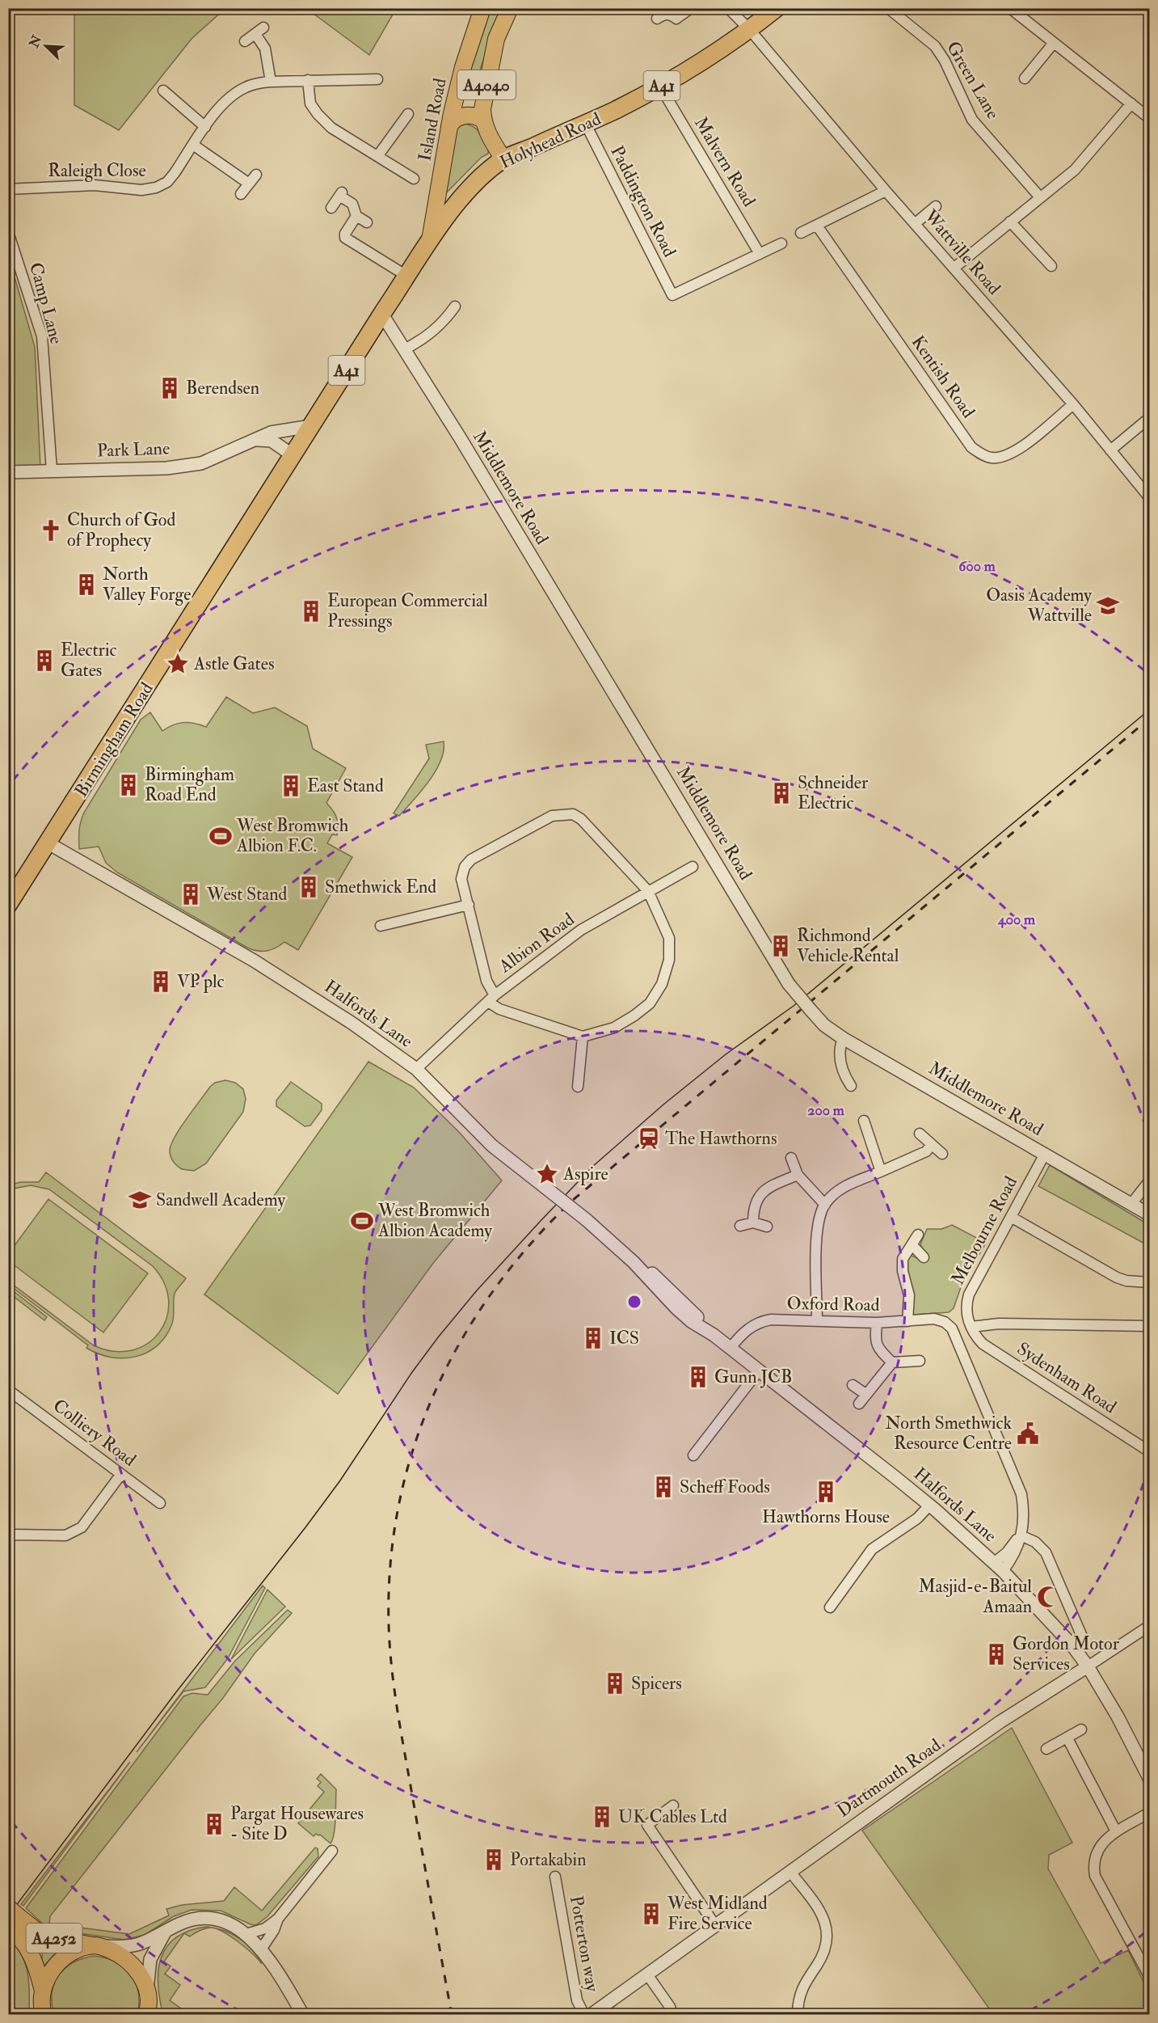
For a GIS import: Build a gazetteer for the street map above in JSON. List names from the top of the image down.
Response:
{
  "streets": {
    "highway": ["A41", "Holyhead Road", "Birmingham Road"],
    "main road": ["A4040", "Island Road", "A4252"],
    "street": [
      "Green Lane",
      "Malvern Road",
      "Raleigh Close",
      "Paddington Road",
      "Wattville Road",
      "Camp Lane",
      "Kentish Road",
      "Park Lane",
      "Middlemore Road",
      "Albion Road",
      "Halfords Lane",
      "Melbourne Road",
      "Oxford Road",
      "Sydenham Road",
      "Colliery Road",
      "Dartmouth Road",
      "Potterton way"
    ]
  },
  "crossings": [
    ["A4040", "Holyhead Road"],
    ["Island Road", "Holyhead Road"],
    ["Holyhead Road", "Malvern Road"],
    ["Holyhead Road", "Paddington Road"],
    ["Holyhead Road", "Wattville Road"],
    ["Holyhead Road", "Park Lane"],
    ["Holyhead Road", "Middlemore Road"],
    ["Holyhead Road", "Birmingham Road"],
    ["Malvern Road", "Paddington Road"],
    ["Wattville Road", "Kentish Road"],
    ["Camp Lane", "Park Lane"],
    ["Park Lane", "Birmingham Road"],
    ["Middlemore Road", "Melbourne Road"],
    ["Birmingham Road", "Halfords Lane"],
    ["Albion Road", "Halfords Lane"],
    ["Halfords Lane", "Oxford Road"],
    ["Halfords Lane", "Dartmouth Road"],
    ["Melbourne Road", "Sydenham Road"]
  ],
  "places": {
    "building": [
      "Berendsen",
      "North Valley Forge",
      "European Commercial Pressings",
      "Electric Gates",
      "Birmingham Road End",
      "East Stand",
      "Schneider Electric",
      "Smethwick End",
      "West Stand",
      "Richmond Vehicle Rental",
      "VP plc",
      "ICS",
      "Gunn JCB",
      "Scheff Foods",
      "Hawthorns House",
      "Gordon Motor Services",
      "Spicers",
      "UK Cables Ltd",
      "Pargat Housewares - Site D",
      "Portakabin",
      "West Midland Fire Service"
    ],
    "church": ["Church of God of Prophecy"],
    "school or university": ["Oasis Academy Wattville", "Sandwell Academy"],
    "place": ["Astle Gates", "Aspire"],
    "sports": ["West Bromwich Albion F.C.", "West Bromwich Albion Academy"],
    "station": ["The Hawthorns"],
    "public building": ["North Smethwick Resource Centre"],
    "mosque": ["Masjid-e-Baitul Amaan"]
  },
  "north": "top left",
  "rings": ["600 m", "400 m", "200 m"]
}
